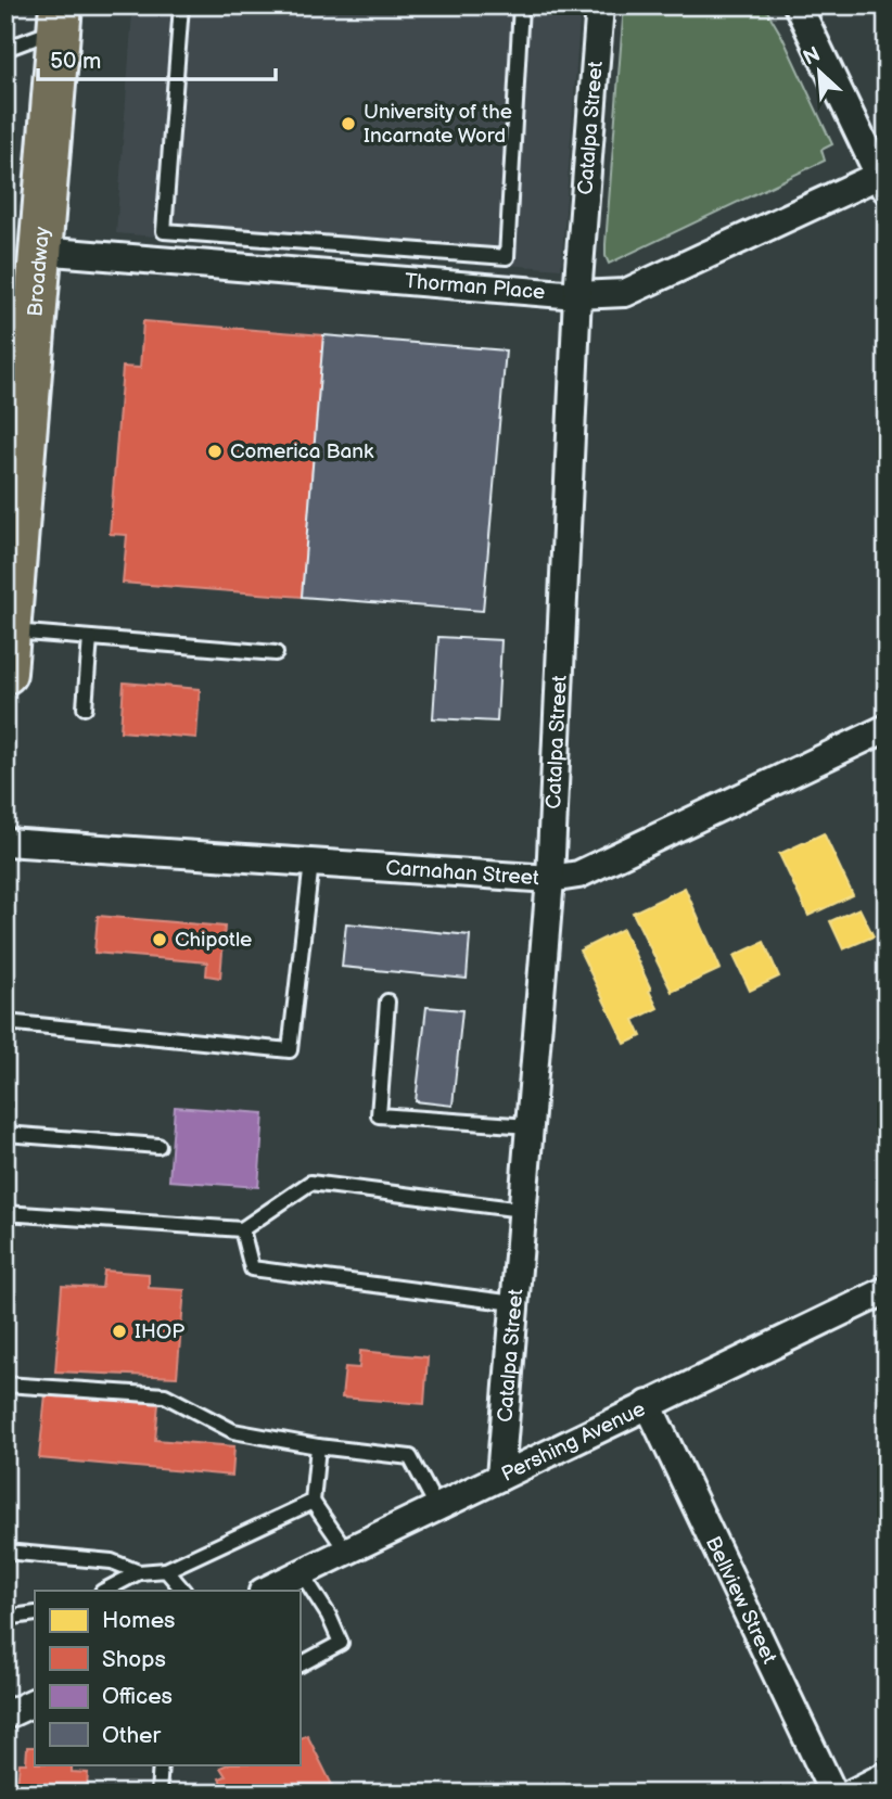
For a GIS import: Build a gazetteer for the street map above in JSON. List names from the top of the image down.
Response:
{
  "streets": {
    "main road": ["Broadway"],
    "street": [
      "Catalpa Street",
      "Thorman Place",
      "Carnahan Street",
      "Pershing Avenue",
      "Bellview Street"
    ]
  },
  "crossings": [
    ["Catalpa Street", "Thorman Place"],
    ["Catalpa Street", "Carnahan Street"],
    ["Catalpa Street", "Pershing Avenue"],
    ["Broadway", "Thorman Place"],
    ["Pershing Avenue", "Bellview Street"]
  ],
  "places": [
    "University of the Incarnate Word",
    "Comerica Bank",
    "Chipotle",
    "IHOP"
  ],
  "legend": [
    "Homes",
    "Shops",
    "Offices",
    "Other"
  ],
  "scale_bar": "50 m",
  "north": "top left"
}
